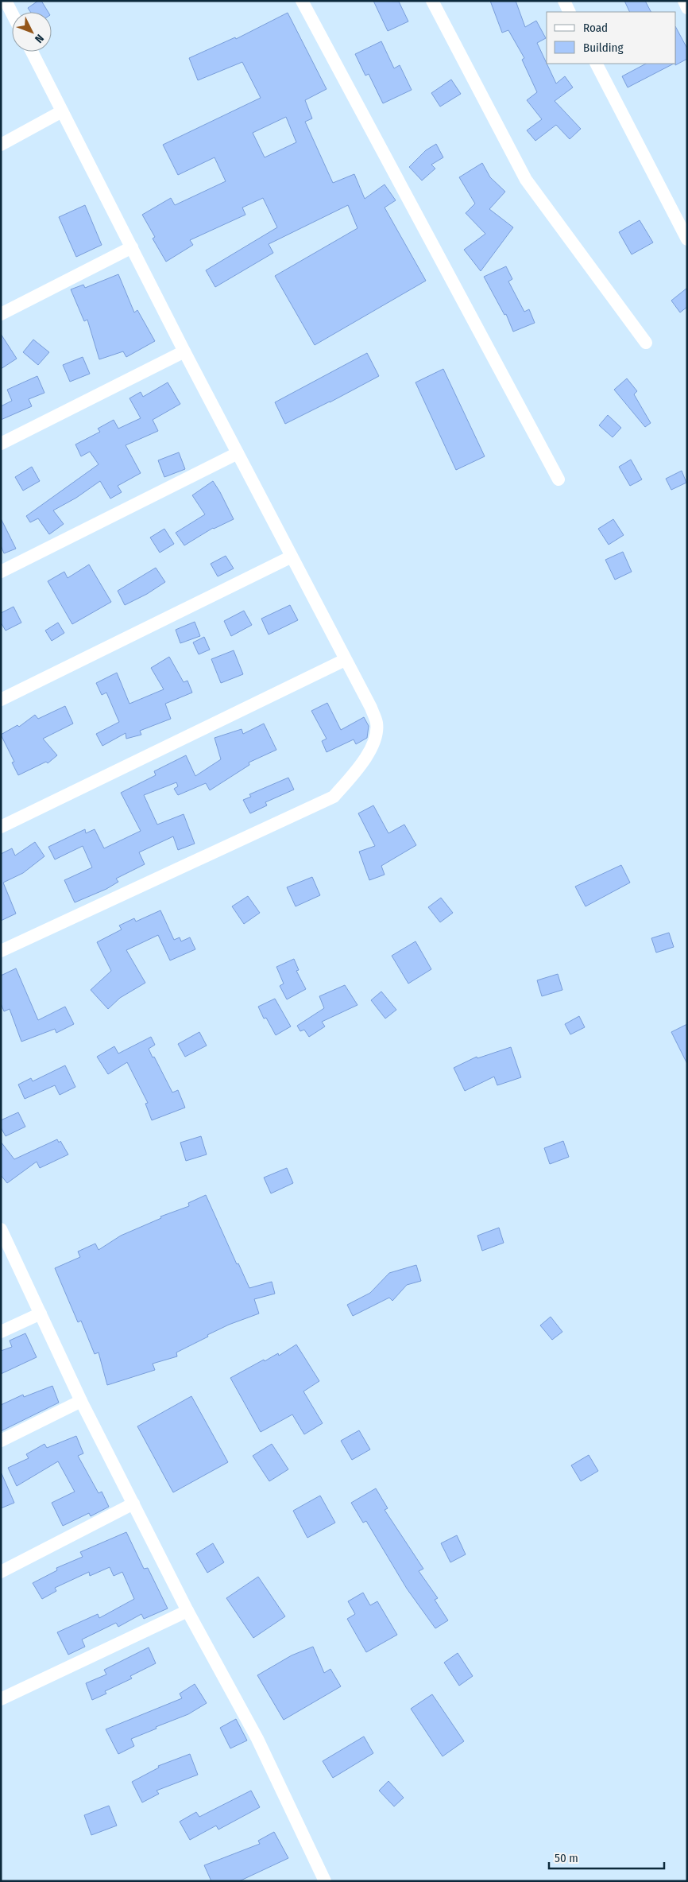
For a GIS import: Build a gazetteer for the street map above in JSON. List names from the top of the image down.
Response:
{
  "legend": ["Road", "Building"],
  "scale_bar": "50 m",
  "north": "bottom right"
}
